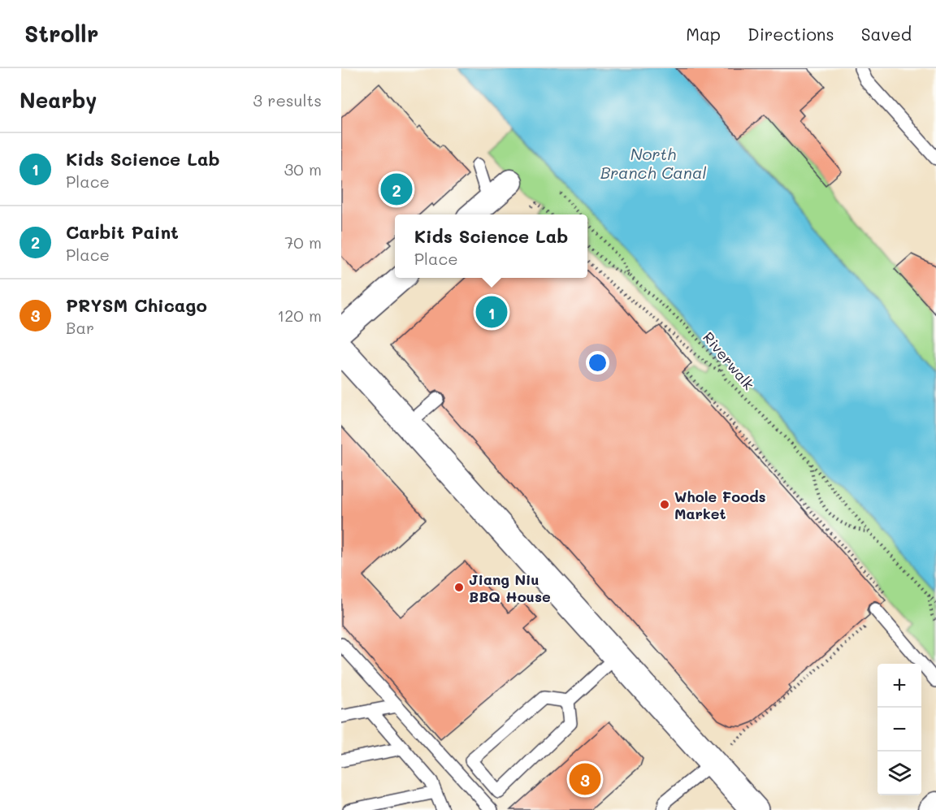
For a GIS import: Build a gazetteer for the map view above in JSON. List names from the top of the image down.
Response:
{
  "streets": {
    "path": ["Riverwalk"]
  },
  "water": ["North Branch Canal"],
  "places": ["Whole Foods Market", "Jiang Niu BBQ House"],
  "page": {
    "header": "Strollr",
    "nav": ["Map", "Directions", "Saved"],
    "heading": ["Nearby", "3 results"],
    "list": [
      {
        "mark": "1",
        "name": "Kids Science Lab",
        "note": "Place",
        "value": "30 m"
      },
      {
        "mark": "2",
        "name": "Carbit Paint",
        "note": "Place",
        "value": "70 m"
      },
      {
        "mark": "3",
        "name": "PRYSM Chicago",
        "note": "Bar",
        "value": "120 m"
      }
    ],
    "pins": ["2", "1", "3"],
    "popup": ["Kids Science Lab", "Place"],
    "map_buttons": ["+", "−"]
  }
}
